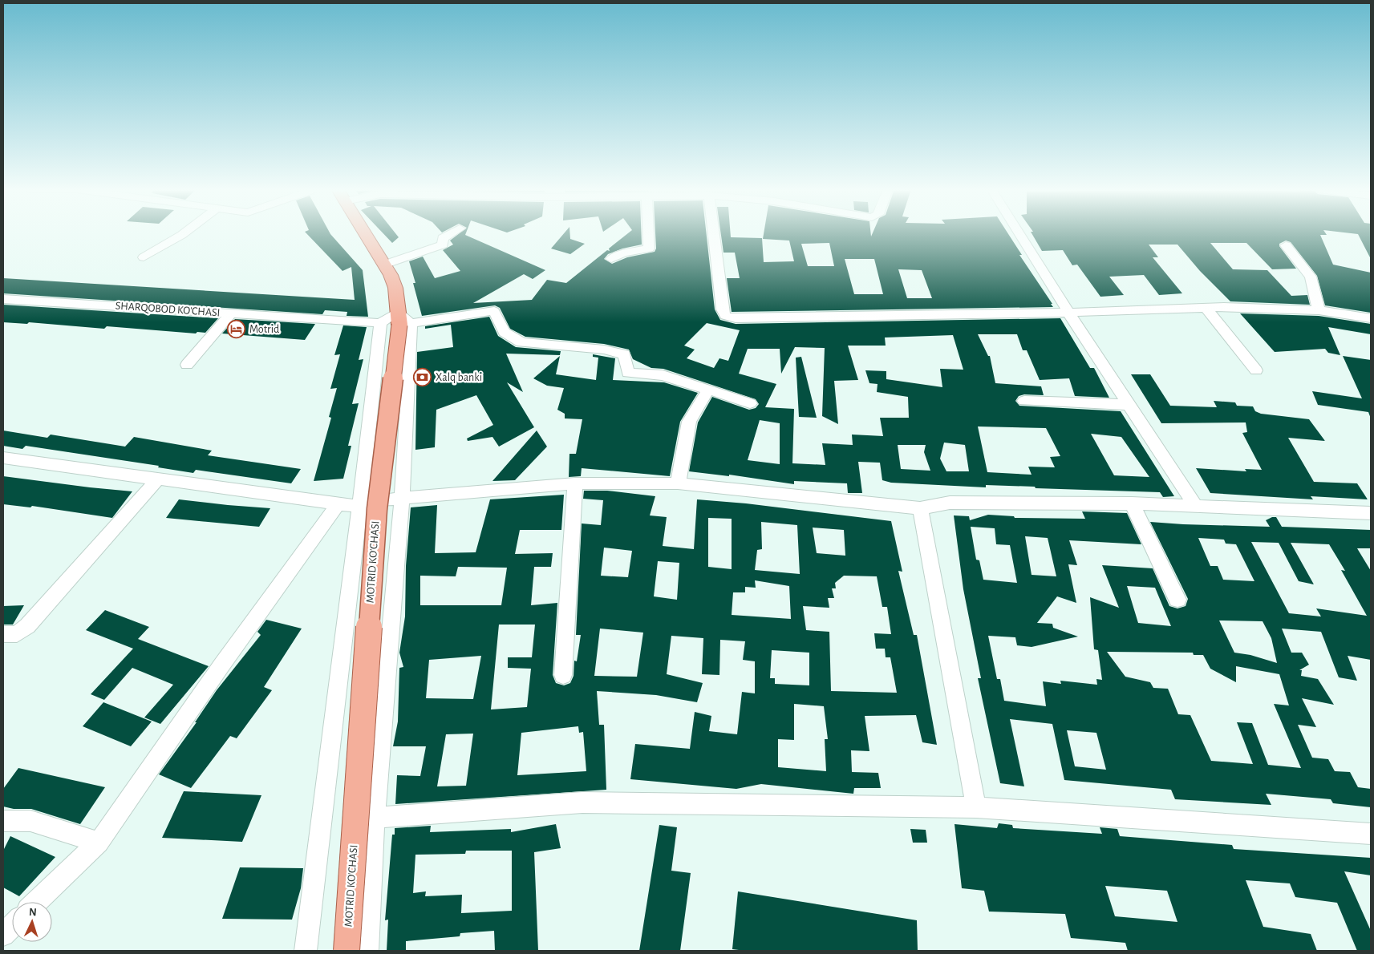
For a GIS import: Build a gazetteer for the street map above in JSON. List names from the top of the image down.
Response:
{
  "streets": {
    "main road": ["MOTRID KO'CHASI"],
    "street": ["SHARQOBOD KO'CHASI"]
  },
  "crossings": [
    ["SHARQOBOD KO'CHASI", "MOTRID KO'CHASI"]
  ],
  "places": {
    "hotel": ["Motrid"],
    "bank": ["Xalq banki"]
  },
  "north": "top"
}
